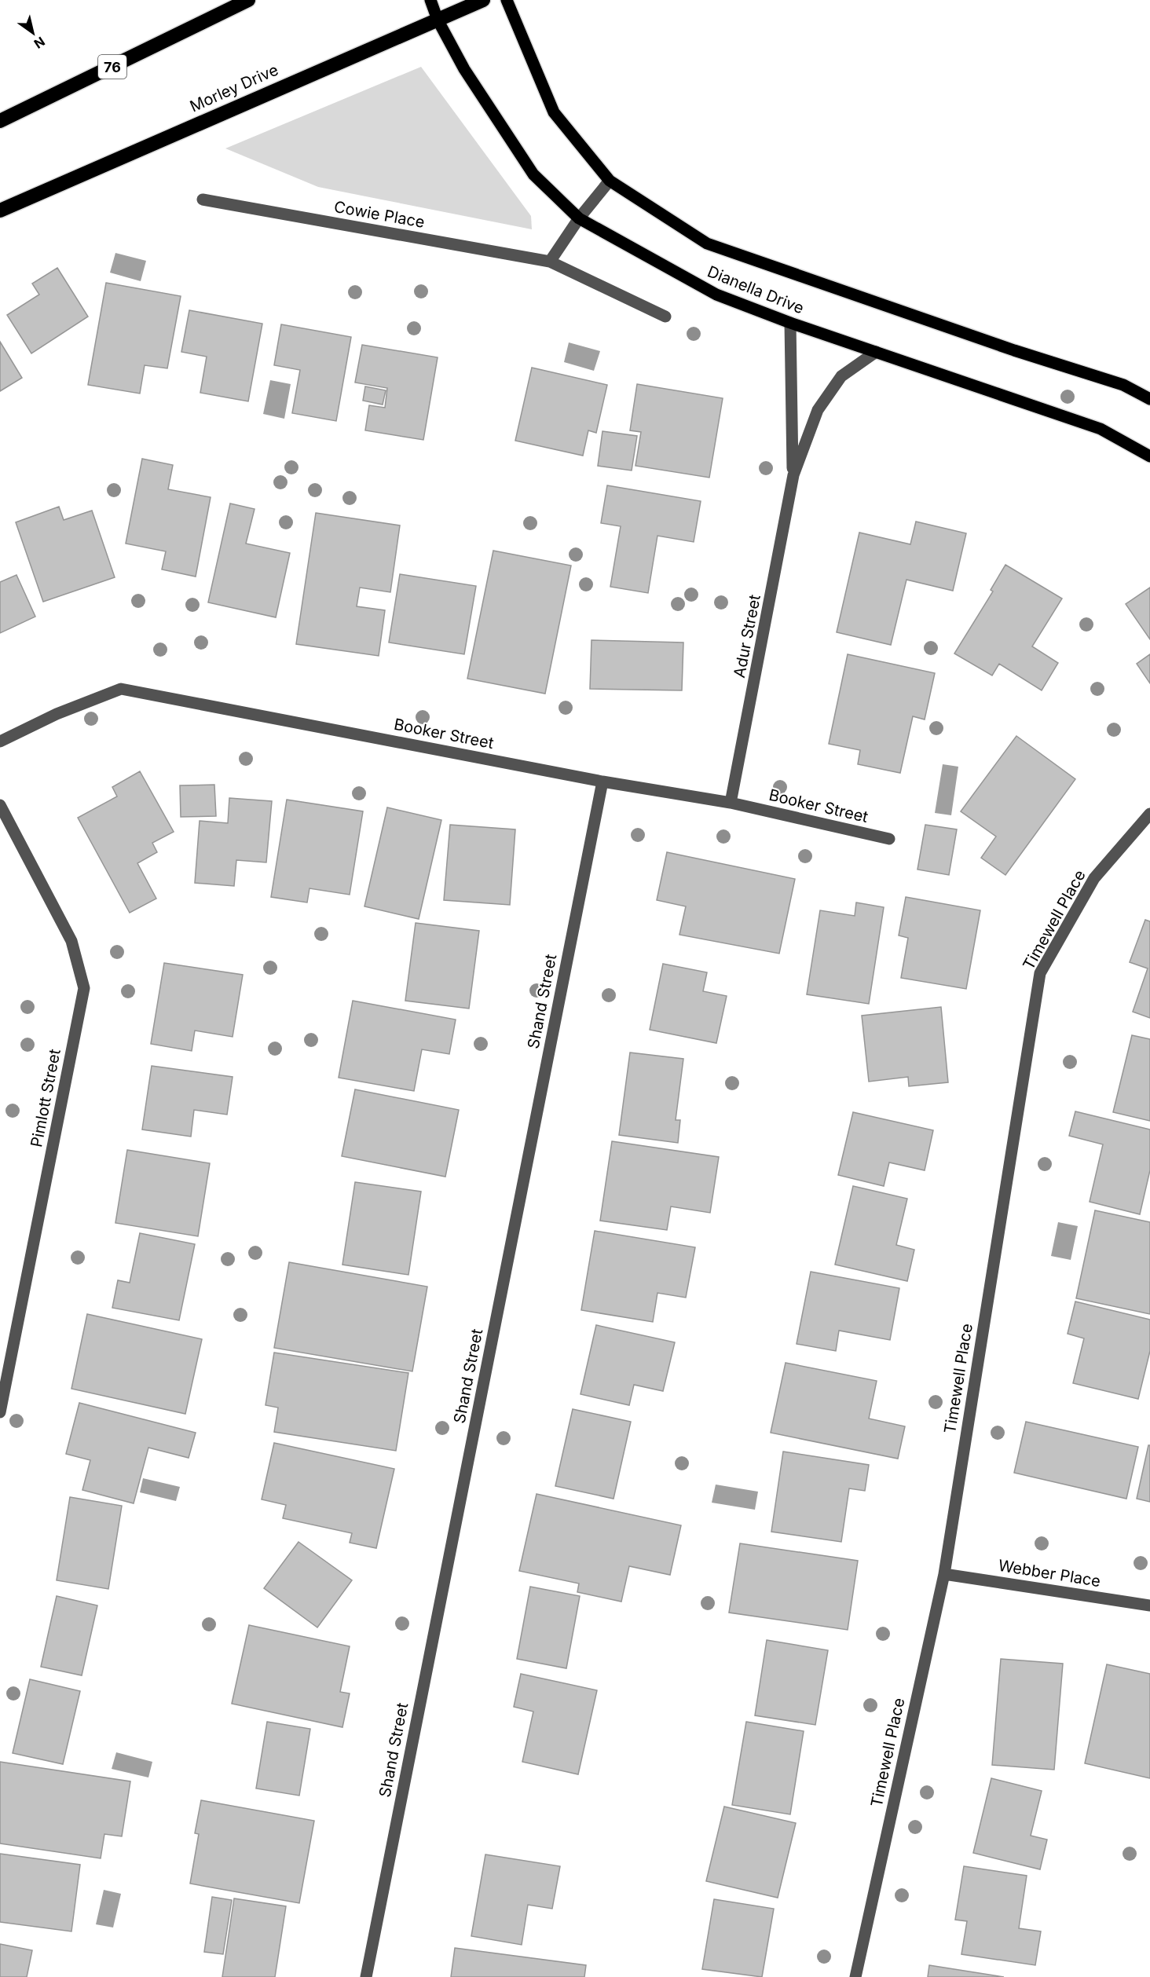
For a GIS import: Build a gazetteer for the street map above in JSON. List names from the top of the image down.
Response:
{
  "streets": {
    "highway": ["76", "Morley Drive"],
    "main road": ["Dianella Drive"],
    "street": [
      "Cowie Place",
      "Adur Street",
      "Booker Street",
      "Timewell Place",
      "Shand Street",
      "Pimlott Street",
      "Webber Place"
    ]
  },
  "crossings": [
    ["Morley Drive", "Dianella Drive"],
    ["Dianella Drive", "Adur Street"],
    ["Adur Street", "Booker Street"],
    ["Booker Street", "Shand Street"],
    ["Timewell Place", "Webber Place"]
  ],
  "north": "bottom right"
}
